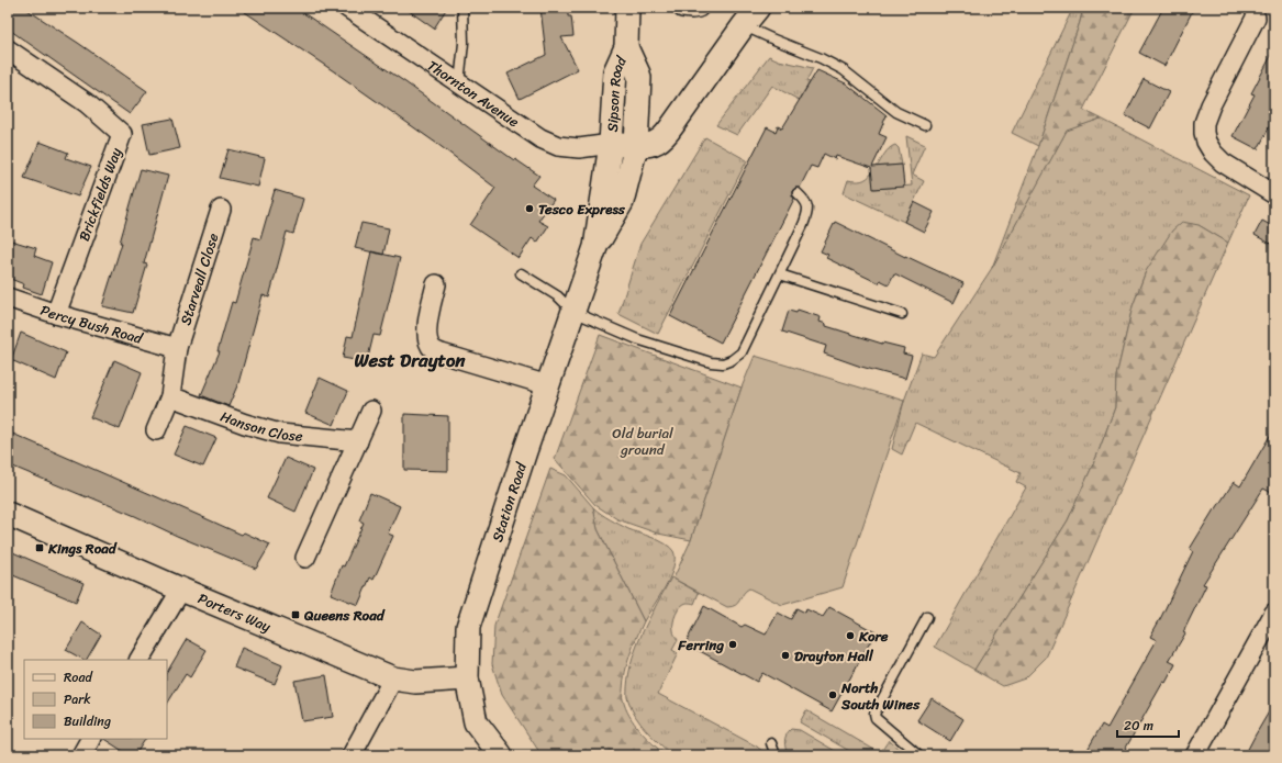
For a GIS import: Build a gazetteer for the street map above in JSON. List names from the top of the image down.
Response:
{
  "streets": {
    "street": [
      "Thornton Avenue",
      "Sipson Road",
      "Brickfields Way",
      "Starveall Close",
      "Percy Bush Road",
      "Hanson Close",
      "Station Road",
      "Porters Way"
    ]
  },
  "crossings": [
    ["Thornton Avenue", "Sipson Road"],
    ["Thornton Avenue", "Station Road"],
    ["Sipson Road", "Station Road"],
    ["Brickfields Way", "Percy Bush Road"],
    ["Starveall Close", "Percy Bush Road"],
    ["Starveall Close", "Hanson Close"],
    ["Station Road", "Porters Way"]
  ],
  "districts": ["West Drayton"],
  "parks": ["Old burial ground"],
  "places": {
    "other": [
      "Tesco Express",
      "Kore",
      "Ferring",
      "Drayton Hall",
      "North South Wines"
    ],
    "transit": ["Kings Road", "Queens Road"]
  },
  "legend": ["Road", "Park", "Building"],
  "scale_bar": "20 m"
}
